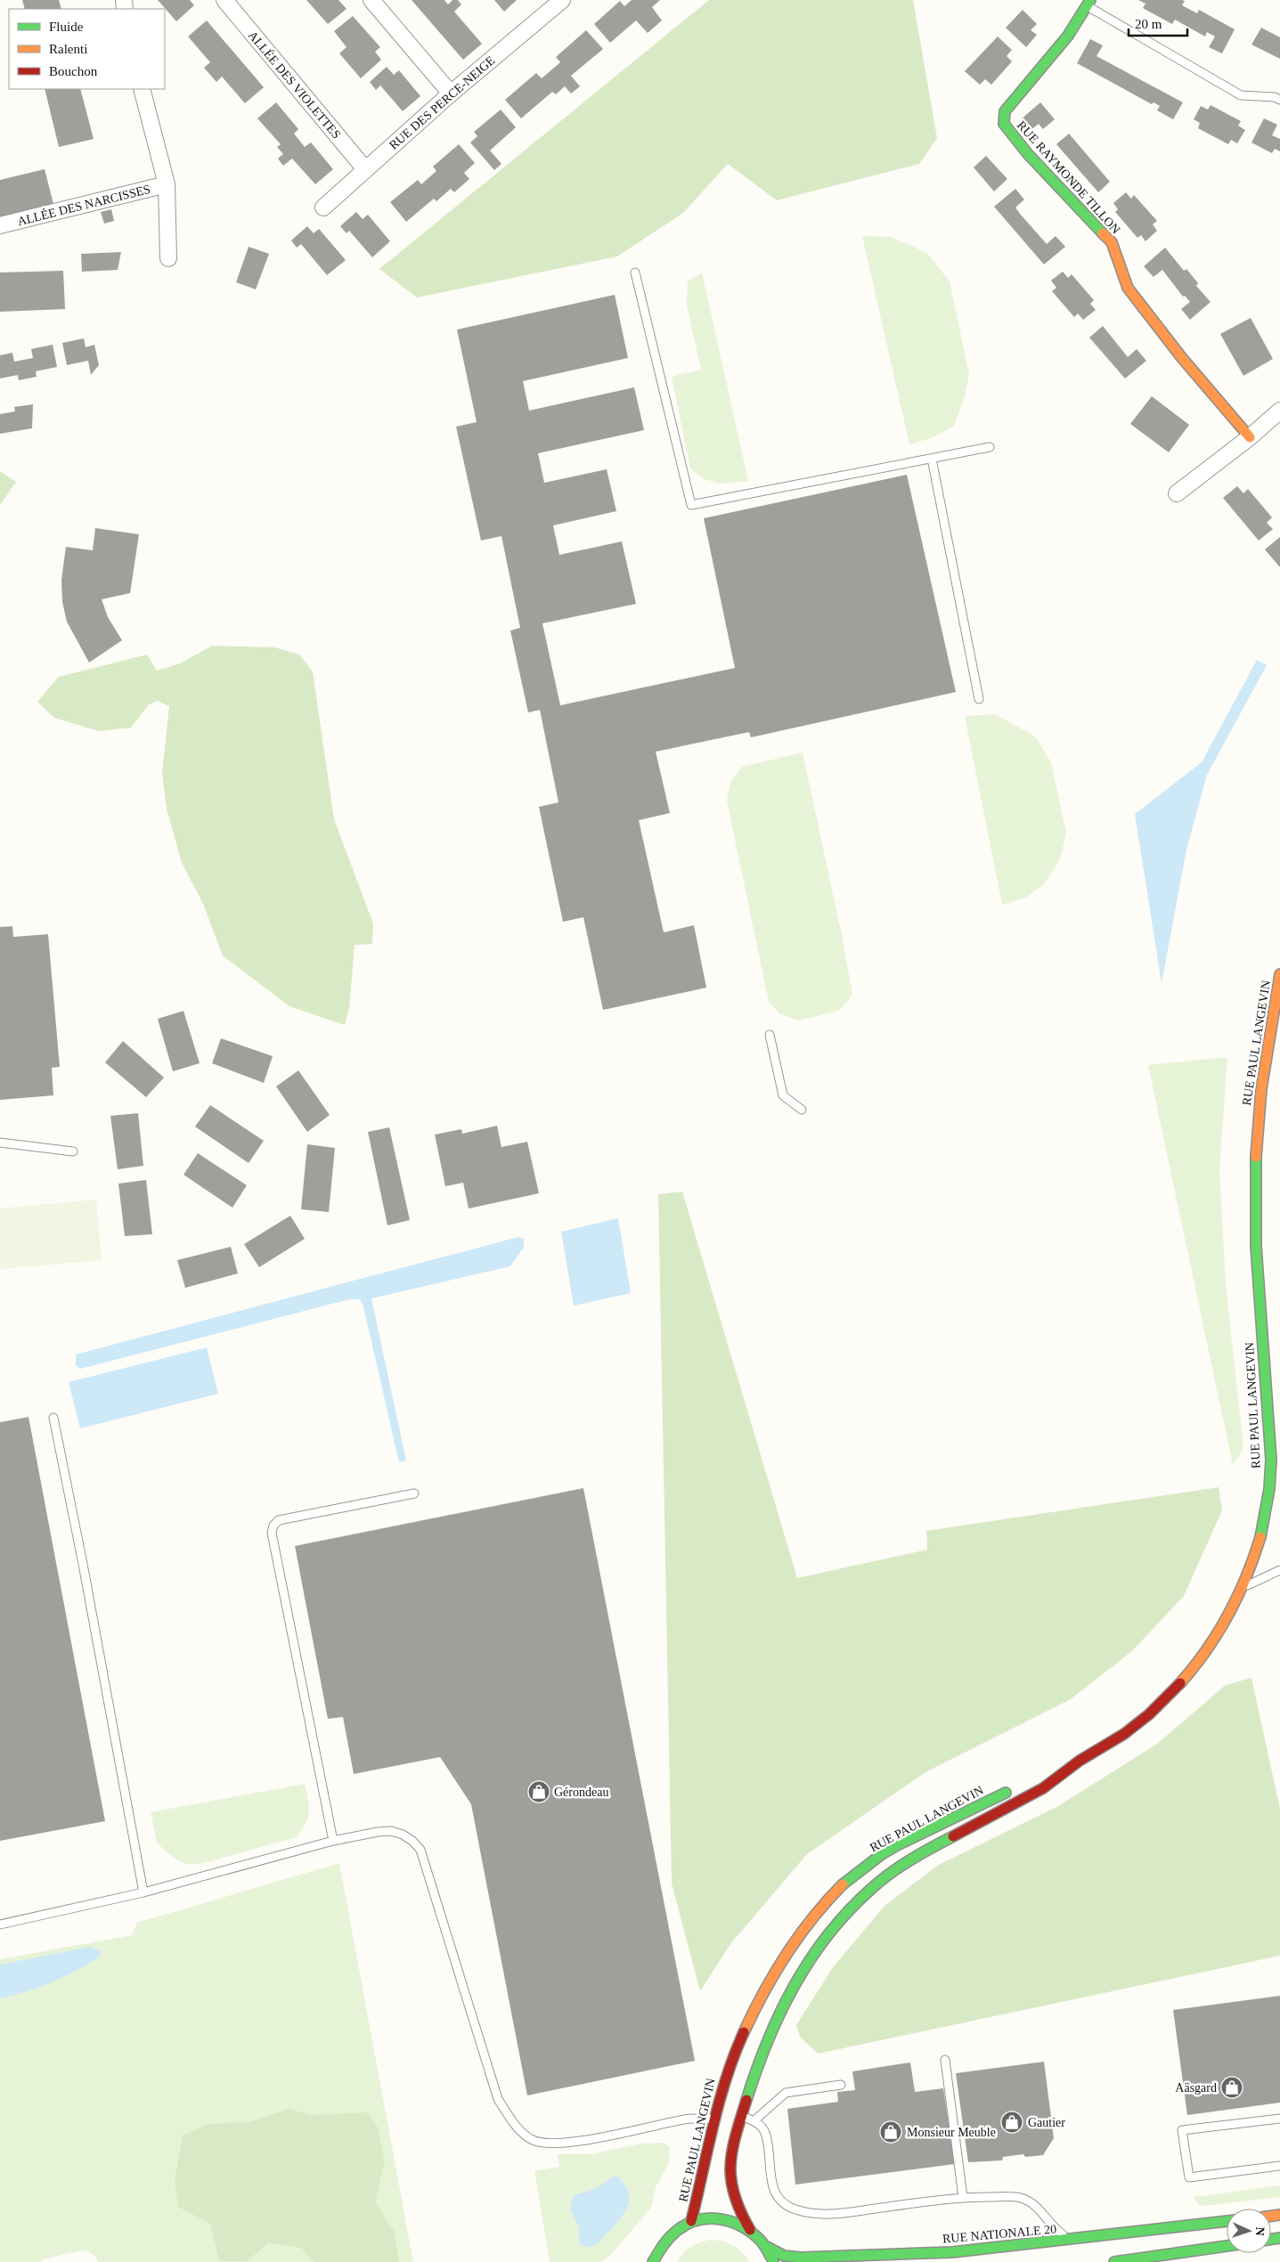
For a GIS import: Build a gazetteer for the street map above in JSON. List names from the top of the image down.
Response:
{
  "streets": {
    "main road": ["RUE RAYMONDE TILLON", "RUE PAUL LANGEVIN", "RUE NATIONALE 20"],
    "street": ["ALLÉE DES VIOLETTES", "RUE DES PERCE-NEIGE", "ALLÉE DES NARCISSES"]
  },
  "crossings": [
    ["ALLÉE DES VIOLETTES", "RUE DES PERCE-NEIGE"]
  ],
  "places": {
    "shop": [
      "Gérondeau",
      "Aäsgard",
      "Gautier",
      "Monsieur Meuble"
    ]
  },
  "legend": ["Fluide", "Ralenti", "Bouchon"],
  "scale_bar": "20 m",
  "north": "right"
}
